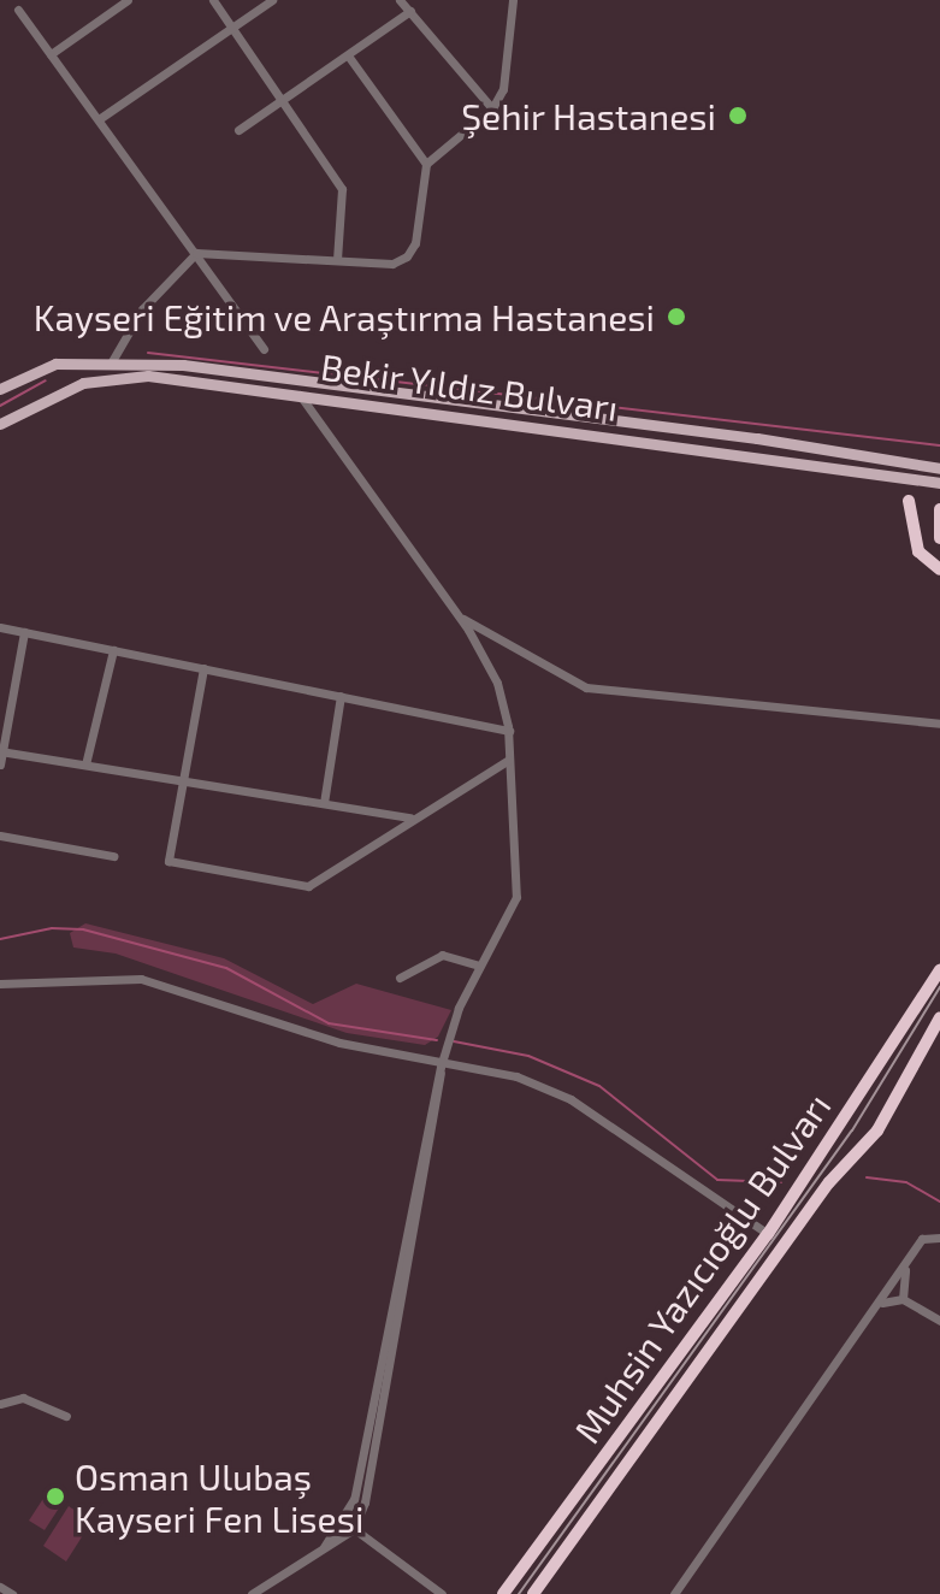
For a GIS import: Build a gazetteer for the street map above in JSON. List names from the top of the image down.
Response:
{
  "streets": {
    "highway": ["Muhsin Yazıcıoğlu Bulvarı"],
    "main road": ["Bekir Yıldız Bulvarı"]
  },
  "places": ["Şehir Hastanesi", "Kayseri Eğitim ve Araştırma Hastanesi", "Osman Ulubaş Kayseri Fen Lisesi"]
}
